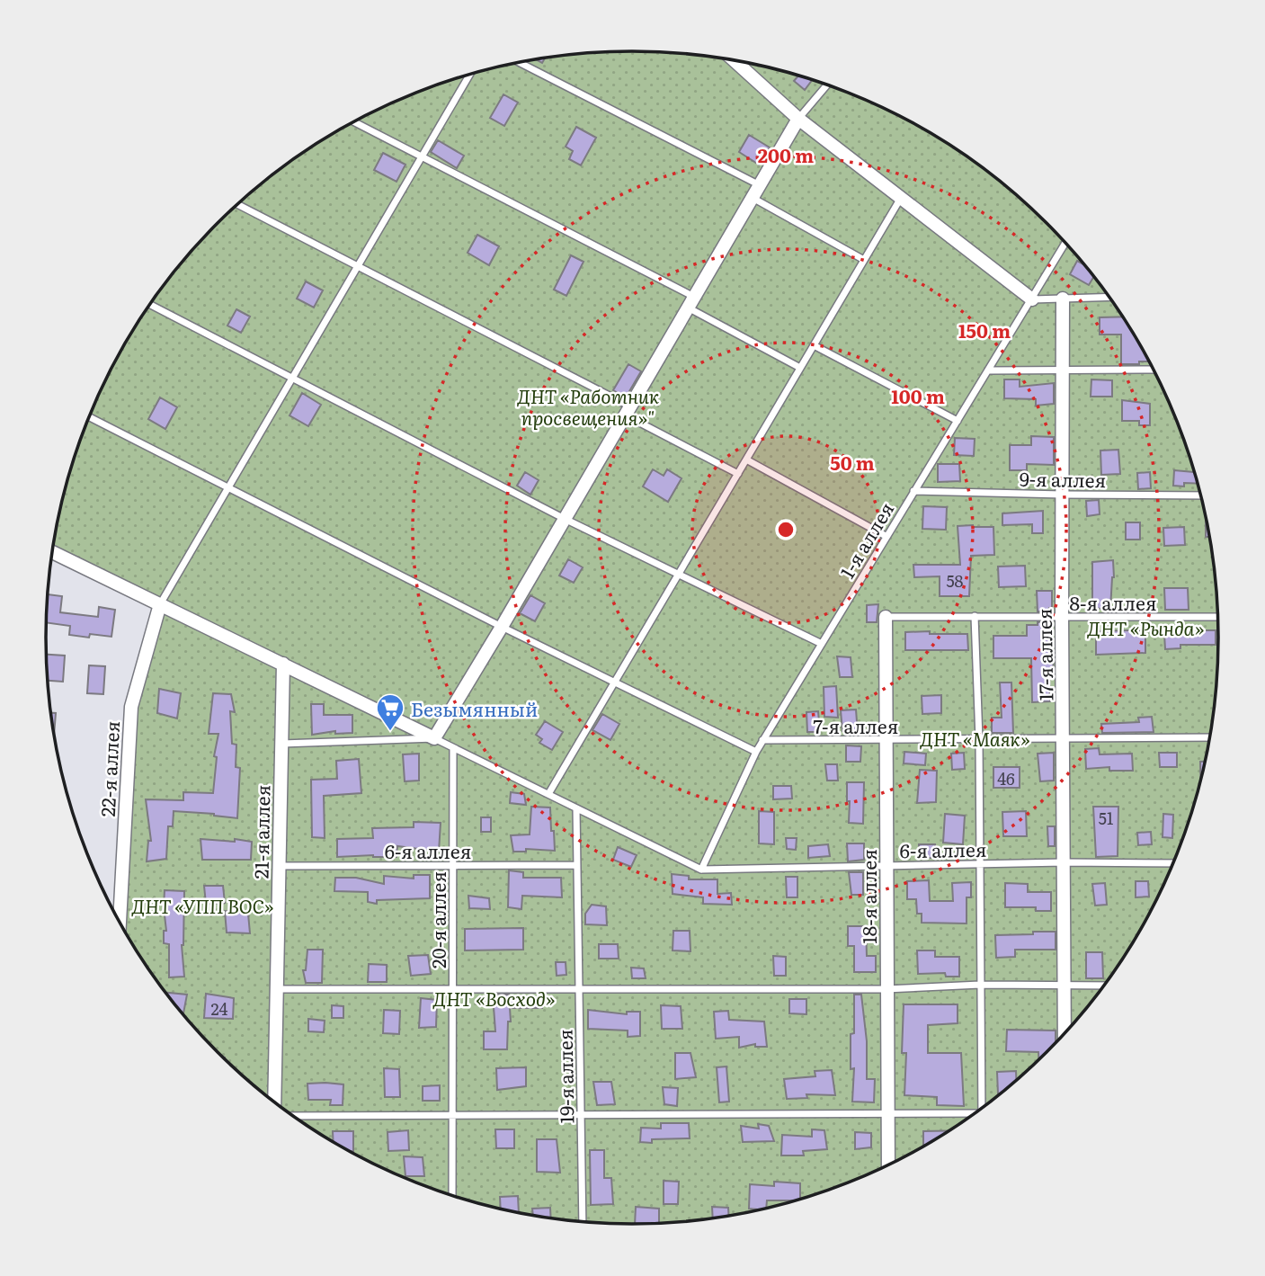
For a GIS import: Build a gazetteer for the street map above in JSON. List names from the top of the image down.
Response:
{
  "streets": {
    "street": [
      "17-я аллея",
      "22-я аллея",
      "21-я аллея",
      "18-я аллея"
    ],
    "lane": [
      "9-я аллея",
      "1-я аллея",
      "8-я аллея",
      "7-я аллея",
      "6-я аллея",
      "20-я аллея",
      "19-я аллея"
    ]
  },
  "crossings": [
    ["9-я аллея", "1-я аллея"],
    ["9-я аллея", "17-я аллея"],
    ["1-я аллея", "7-я аллея"],
    ["1-я аллея", "6-я аллея"],
    ["8-я аллея", "17-я аллея"],
    ["8-я аллея", "18-я аллея"],
    ["17-я аллея", "7-я аллея"],
    ["17-я аллея", "6-я аллея"],
    ["7-я аллея", "18-я аллея"],
    ["21-я аллея", "6-я аллея"],
    ["6-я аллея", "18-я аллея"],
    ["6-я аллея", "20-я аллея"],
    ["6-я аллея", "19-я аллея"]
  ],
  "parks": [
    "ДНТ «Работник просвещения»\"",
    "ДНТ «Рында»",
    "ДНТ «Маяк»",
    "ДНТ «УПП ВОС»",
    "ДНТ «Восход»"
  ],
  "places": {
    "supermarket": ["Безымянный"]
  },
  "house_numbers": [
    "58",
    "46",
    "51",
    "24"
  ],
  "rings": [
    "200 m",
    "150 m",
    "100 m",
    "50 m"
  ]
}
